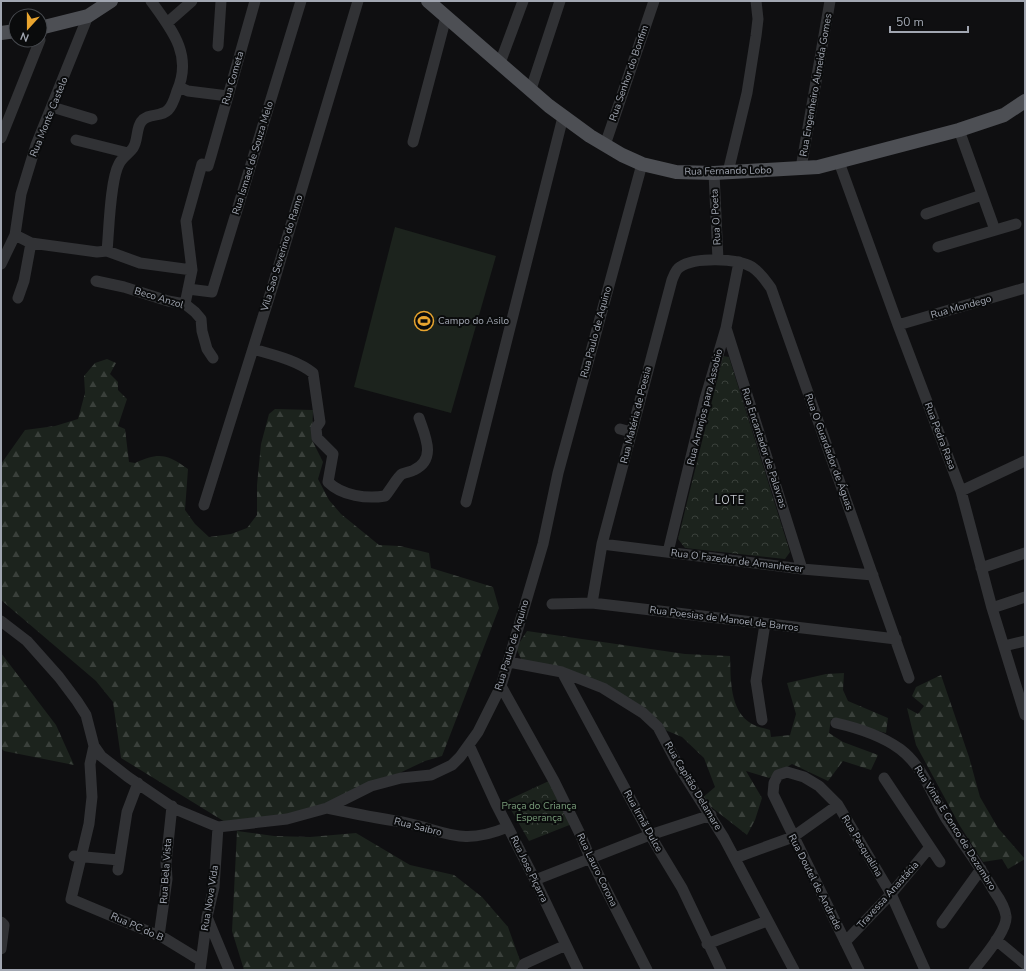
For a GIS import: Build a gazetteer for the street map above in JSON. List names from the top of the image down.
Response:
{
  "streets": {
    "main road": ["Rua Fernando Lobo"],
    "street": [
      "Rua Senhor do Bonfim",
      "Rua Cometa",
      "Rua Engenheiro Almeida Gomes",
      "Rua Monte Castelo",
      "Rua Ismael de Souza Melo",
      "Rua O Poeta",
      "Vila Sao Severino do Ramo",
      "Beco Anzol",
      "Rua Mondego",
      "Rua Paulo de Aquino",
      "Rua Arranjos para Assobio",
      "Rua Matéria de Poesia",
      "Rua Pedra Rasa",
      "Rua Encantador de Palavras",
      "Rua O Guardador de Águas",
      "Rua O Fazedor de Amanhecer",
      "Rua Poesias de Manoel de Barros",
      "Rua Capitão Delamare",
      "Rua Irmã Dulce",
      "Rua Saibro",
      "Rua Vinte E Conco de Dezembro",
      "Rua Pasqualina",
      "Rua Jose Piçarra",
      "Rua Lauro Corona",
      "Rua Bela Vista",
      "Rua Doutel de Andrade",
      "Travessa Anastácia",
      "Rua Nova Vida",
      "Rua PC do B"
    ]
  },
  "crossings": [
    ["Rua Senhor do Bonfim", "Rua Fernando Lobo"],
    ["Rua Engenheiro Almeida Gomes", "Rua Fernando Lobo"],
    ["Rua Fernando Lobo", "Rua O Poeta"],
    ["Rua Fernando Lobo", "Rua Paulo de Aquino"],
    ["Rua Fernando Lobo", "Rua Pedra Rasa"],
    ["Rua O Poeta", "Rua Matéria de Poesia"],
    ["Rua O Poeta", "Rua O Guardador de Águas"],
    ["Rua Mondego", "Rua Pedra Rasa"],
    ["Rua Paulo de Aquino", "Rua Capitão Delamare"],
    ["Rua Paulo de Aquino", "Rua Saibro"],
    ["Rua Paulo de Aquino", "Rua Jose Piçarra"],
    ["Rua Paulo de Aquino", "Rua Lauro Corona"],
    ["Rua Paulo de Aquino", "Rua Nova Vida"],
    ["Rua Arranjos para Assobio", "Rua Encantador de Palavras"],
    ["Rua Arranjos para Assobio", "Rua O Guardador de Águas"],
    ["Rua Arranjos para Assobio", "Rua O Fazedor de Amanhecer"],
    ["Rua Matéria de Poesia", "Rua O Guardador de Águas"],
    ["Rua Matéria de Poesia", "Rua O Fazedor de Amanhecer"],
    ["Rua Matéria de Poesia", "Rua Poesias de Manoel de Barros"],
    ["Rua Encantador de Palavras", "Rua O Fazedor de Amanhecer"],
    ["Rua O Guardador de Águas", "Rua O Fazedor de Amanhecer"],
    ["Rua O Guardador de Águas", "Rua Poesias de Manoel de Barros"],
    ["Rua Capitão Delamare", "Rua Irmã Dulce"],
    ["Rua Saibro", "Rua Jose Piçarra"],
    ["Rua Pasqualina", "Rua Doutel de Andrade"],
    ["Rua Pasqualina", "Travessa Anastácia"],
    ["Rua Bela Vista", "Rua PC do B"],
    ["Rua Doutel de Andrade", "Travessa Anastácia"],
    ["Rua Nova Vida", "Rua PC do B"]
  ],
  "districts": ["LOTE"],
  "parks": ["Praça do Criança Esperança"],
  "places": {
    "sports": ["Campo do Asilo"]
  },
  "scale_bar": "50 m",
  "north": "bottom"
}
